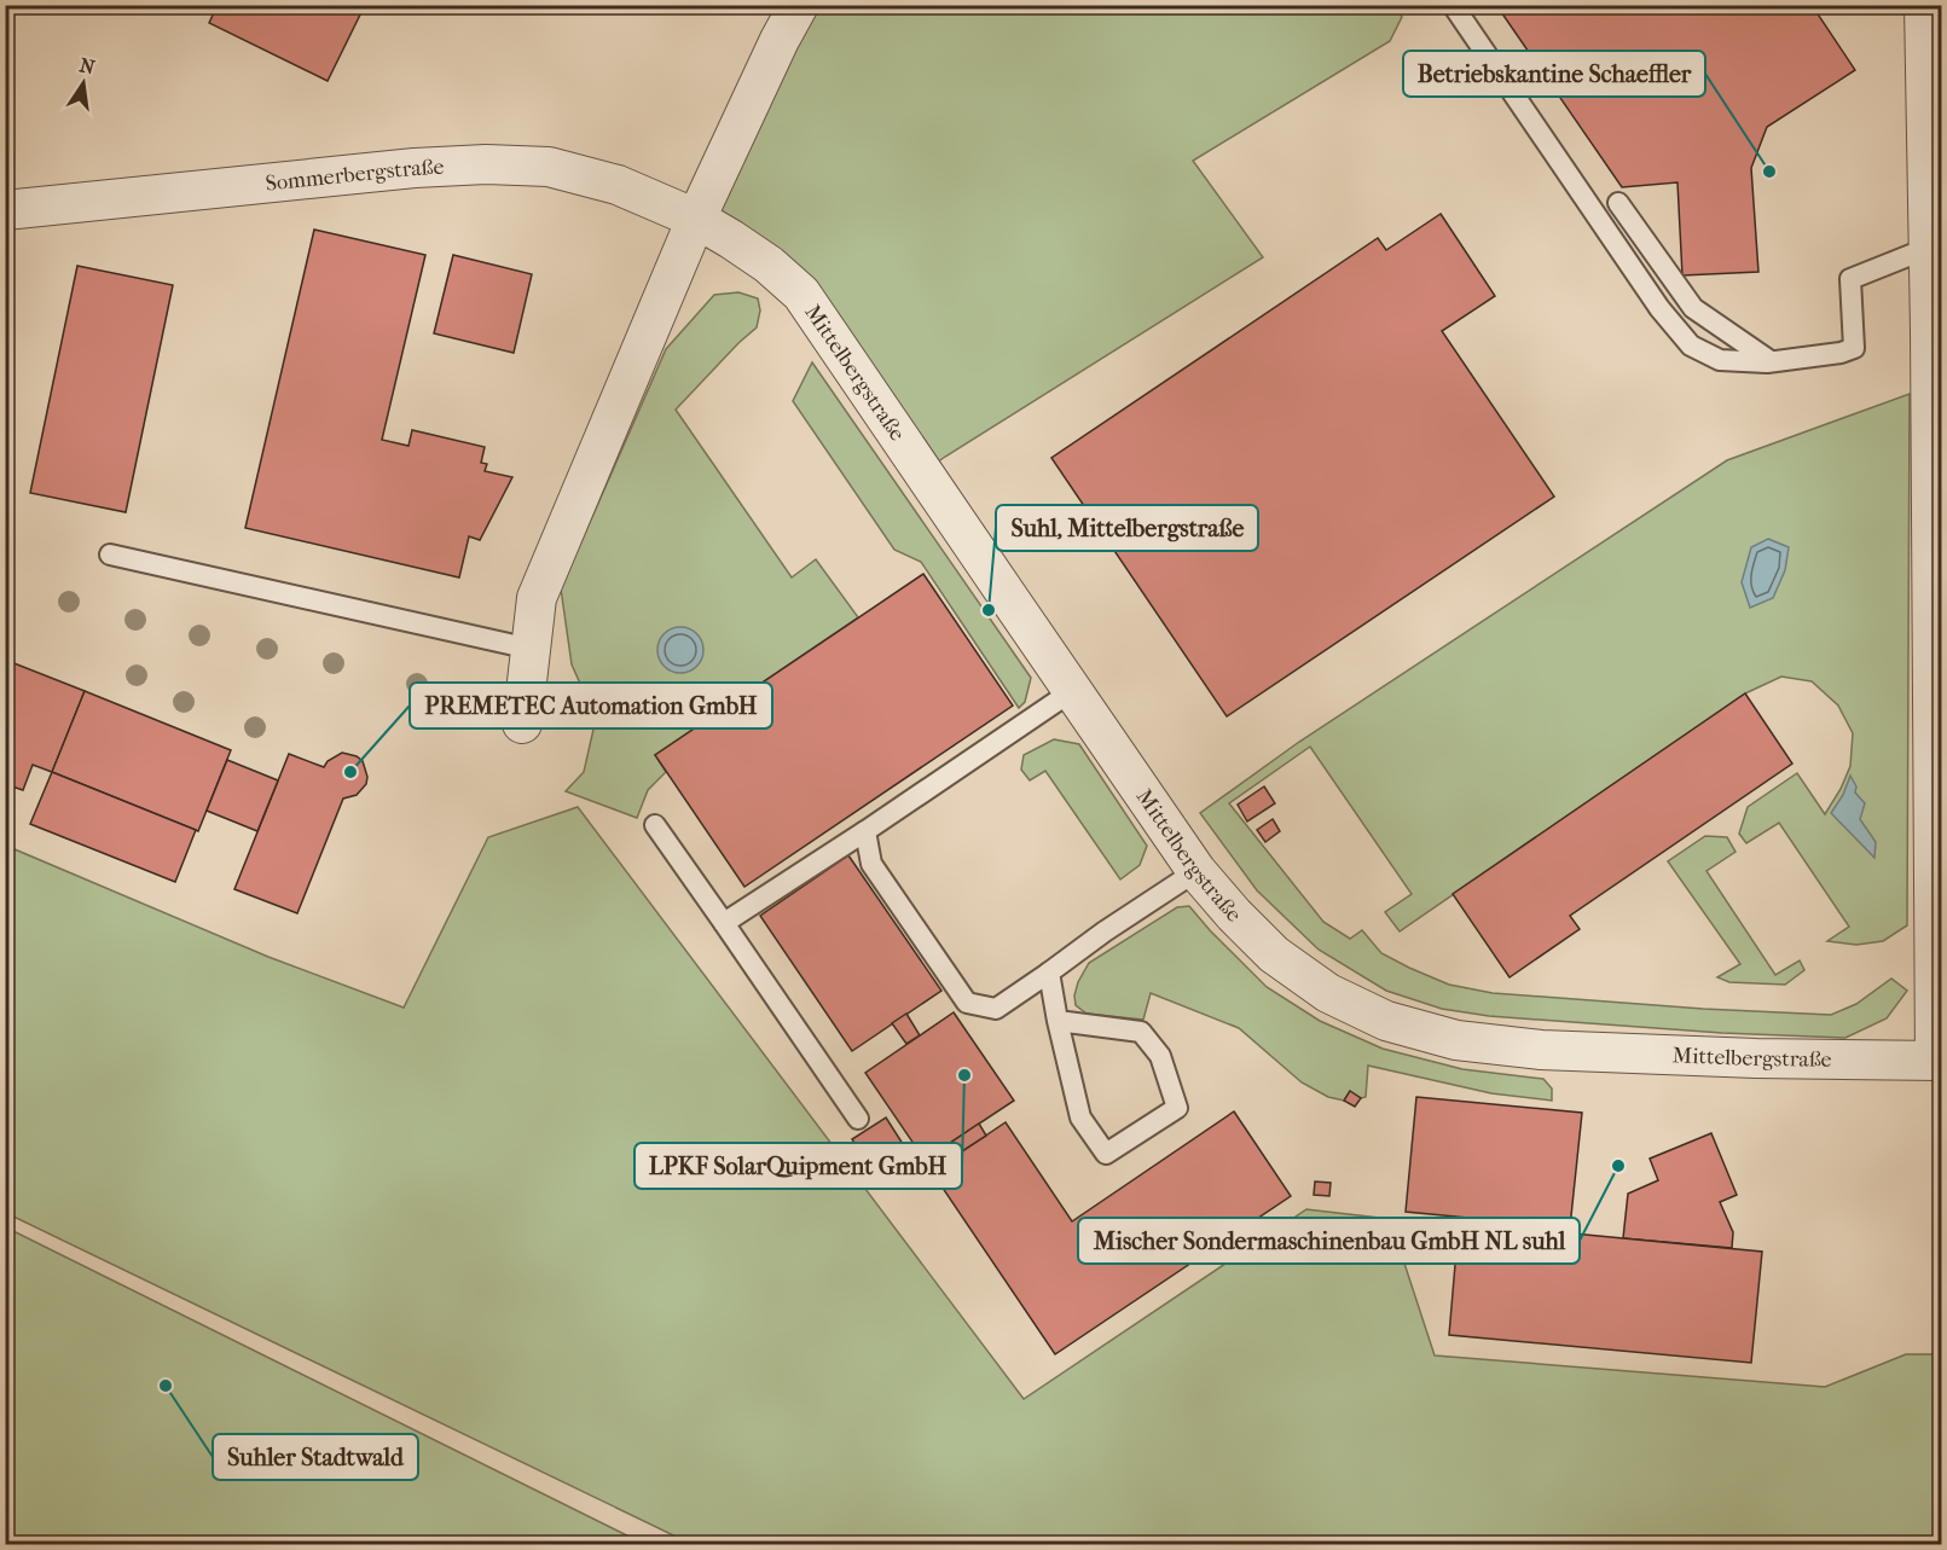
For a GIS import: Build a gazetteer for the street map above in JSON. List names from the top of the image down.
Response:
{
  "streets": {
    "street": ["Sommerbergstraße", "Mittelbergstraße"]
  },
  "crossings": [
    ["Sommerbergstraße", "Mittelbergstraße"]
  ],
  "places": [
    "Betriebskantine Schaeffler",
    "Suhl, Mittelbergstraße",
    "PREMETEC Automation GmbH",
    "LPKF SolarQuipment GmbH",
    "Mischer Sondermaschinenbau GmbH NL suhl",
    "Suhler Stadtwald"
  ],
  "north": "top"
}
